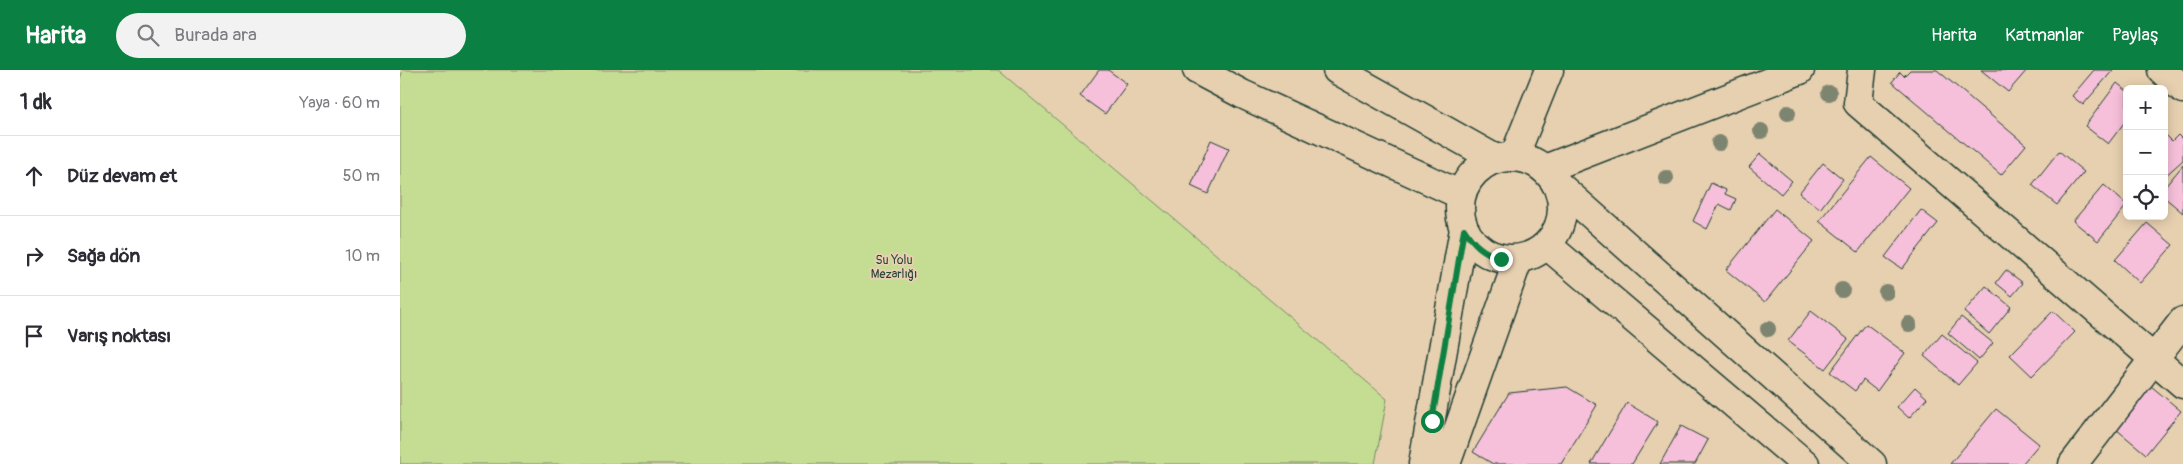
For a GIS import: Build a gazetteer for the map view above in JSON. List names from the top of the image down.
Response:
{
  "parks": ["Su Yolu Mezarlığı"],
  "page": {
    "header": "Harita",
    "search": "Burada ara",
    "nav": ["Harita", "Katmanlar", "Paylaş"],
    "heading": ["1 dk", "Yaya · 60 m"],
    "map_buttons": ["+", "−"],
    "list": [
      ["Düz devam et", "50 m"],
      ["Sağa dön", "10 m"],
      "Varış noktası"
    ]
  }
}
